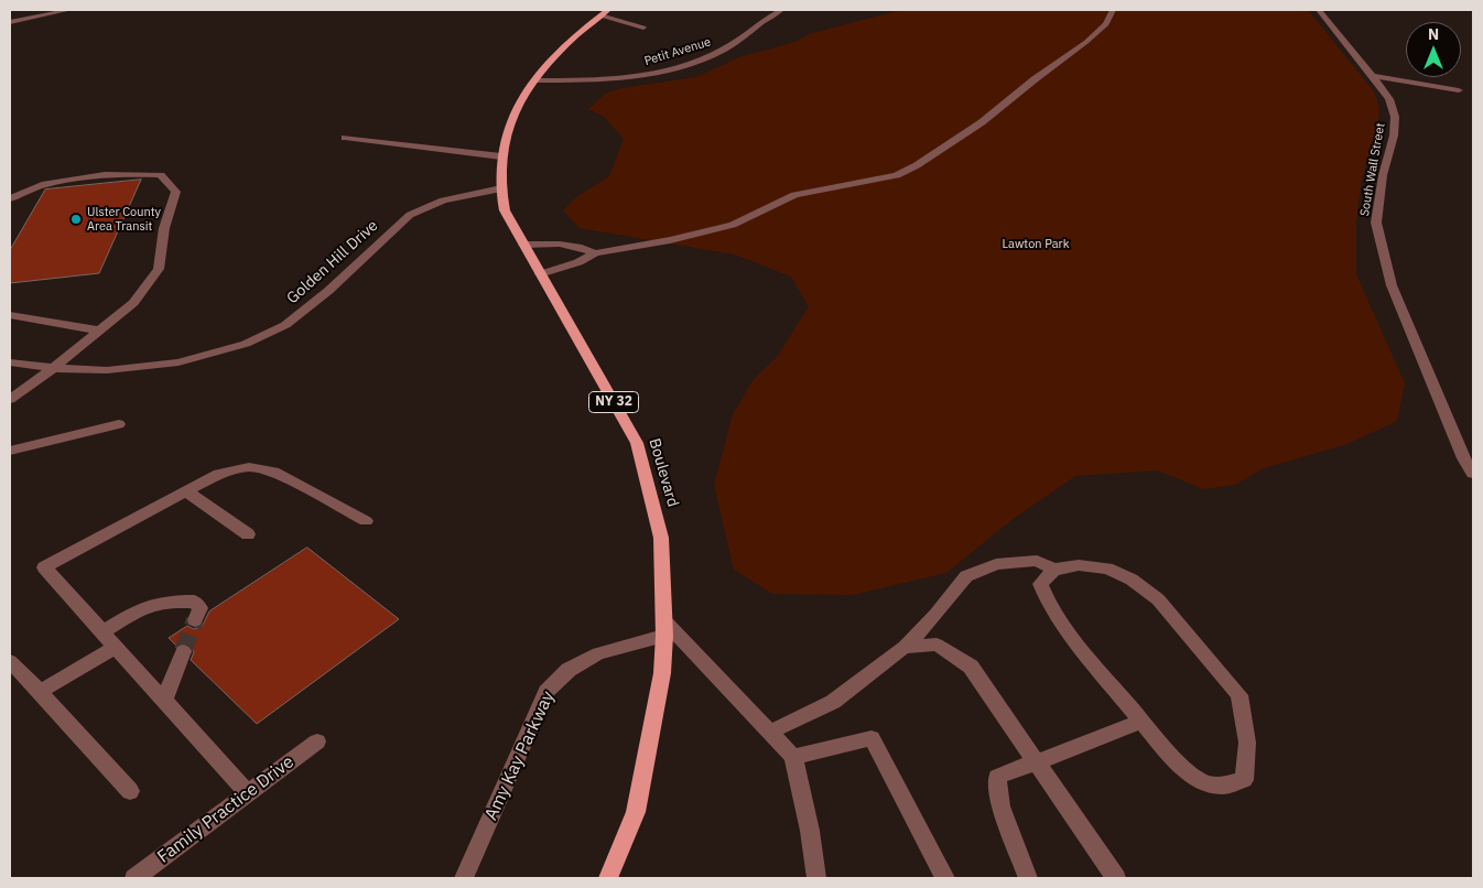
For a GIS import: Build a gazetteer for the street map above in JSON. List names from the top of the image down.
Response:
{
  "streets": {
    "main road": ["NY 32", "Boulevard"],
    "street": [
      "Petit Avenue",
      "South Wall Street",
      "Golden Hill Drive",
      "Amy Kay Parkway",
      "Family Practice Drive"
    ]
  },
  "crossings": [
    ["Petit Avenue", "Boulevard"],
    ["Golden Hill Drive", "Boulevard"],
    ["Boulevard", "Amy Kay Parkway"]
  ],
  "parks": ["Lawton Park"],
  "places": ["Ulster County Area Transit"],
  "north": "top"
}
